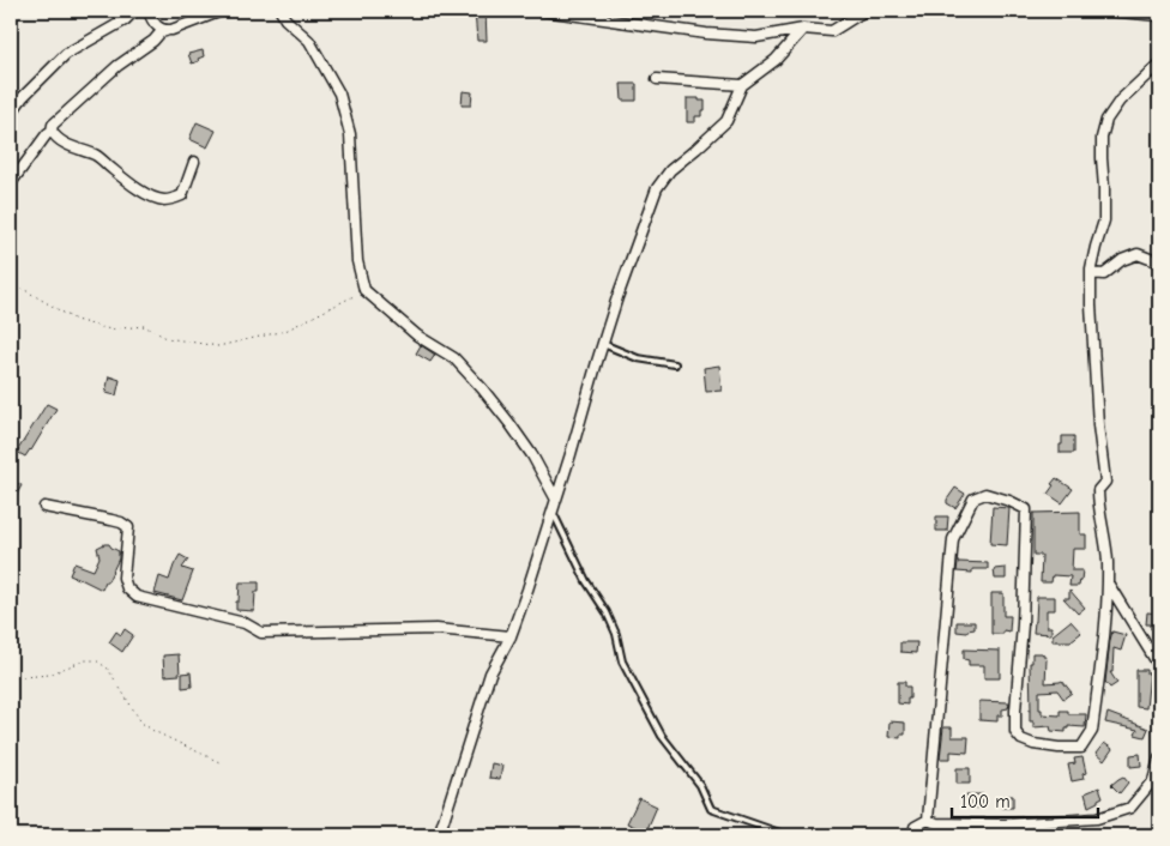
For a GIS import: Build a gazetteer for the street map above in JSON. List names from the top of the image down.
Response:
{
  "scale_bar": "100 m"
}
